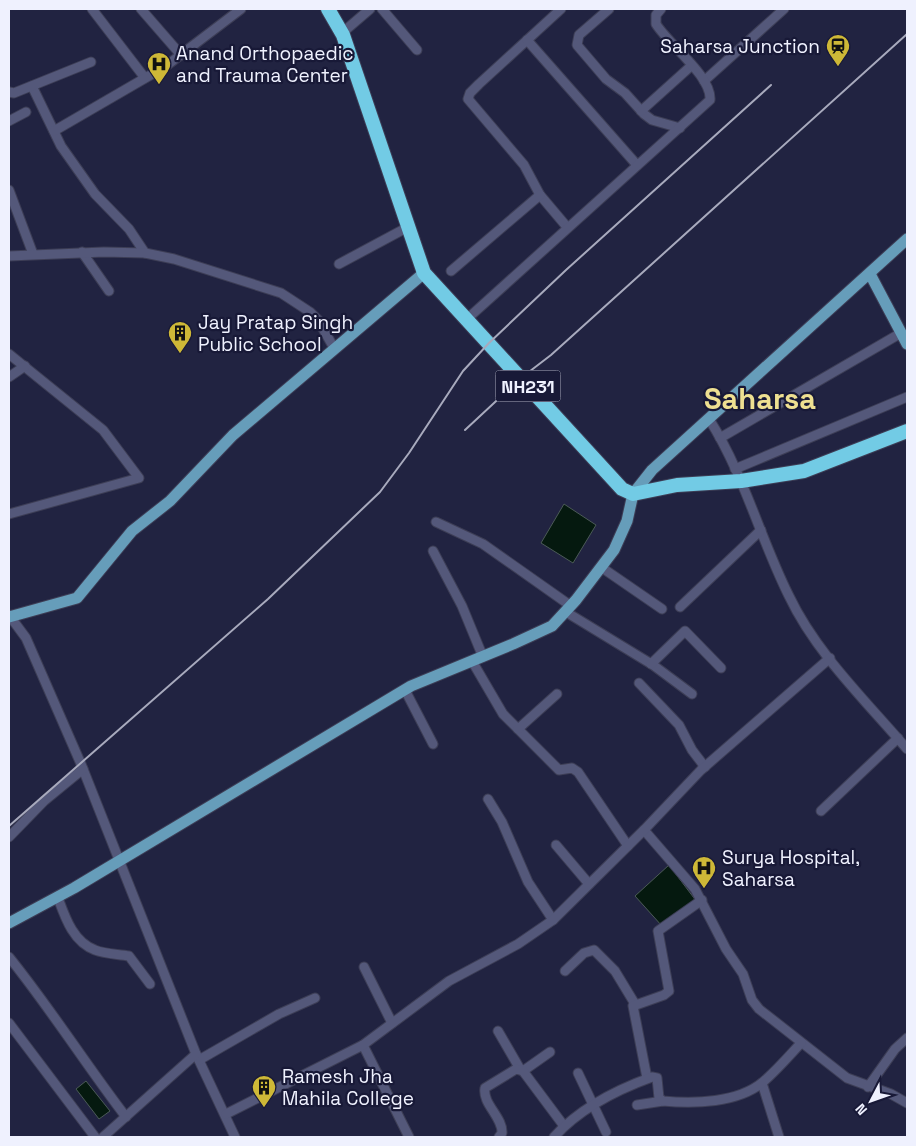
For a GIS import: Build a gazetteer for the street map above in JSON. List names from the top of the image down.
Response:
{
  "streets": {
    "highway": ["NH231"]
  },
  "districts": ["Saharsa"],
  "places": {
    "station": ["Saharsa Junction"],
    "hospital": ["Anand Orthopaedic and Trauma Center", "Surya Hospital, Saharsa"],
    "building": ["Jay Pratap Singh Public School", "Ramesh Jha Mahila College"]
  },
  "north": "bottom left"
}
